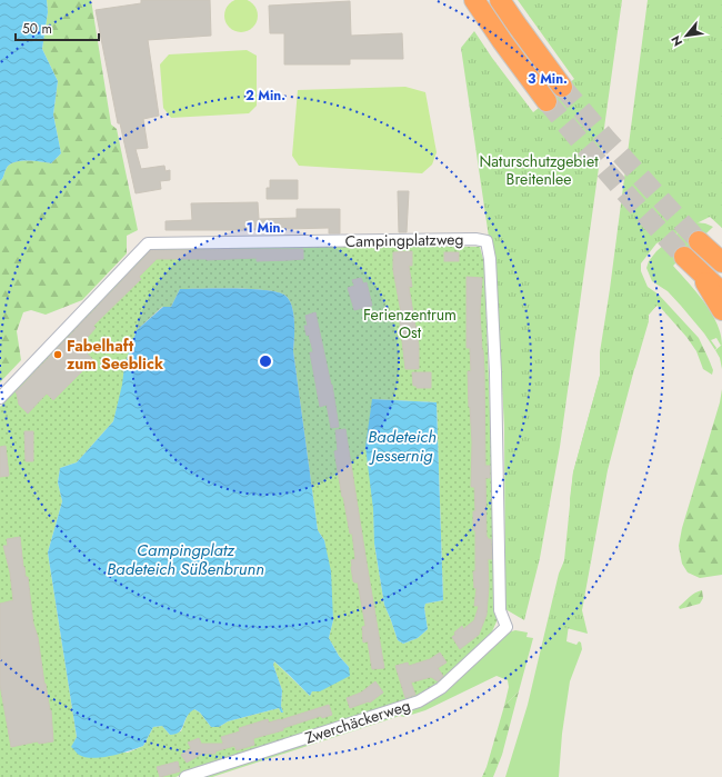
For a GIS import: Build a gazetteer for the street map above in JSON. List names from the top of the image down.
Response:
{
  "streets": {
    "street": ["Campingplatzweg", "Zwerchäckerweg"]
  },
  "crossings": [
    ["Campingplatzweg", "Zwerchäckerweg"]
  ],
  "water": ["Badeteich Jessernig", "Campingplatz Badeteich Süßenbrunn"],
  "parks": ["Naturschutzgebiet Breitenlee", "Ferienzentrum Ost"],
  "places": ["Fabelhaft zum Seeblick"],
  "scale_bar": "50 m",
  "north": "bottom left",
  "rings": ["3 Min.", "2 Min.", "1 Min."]
}
